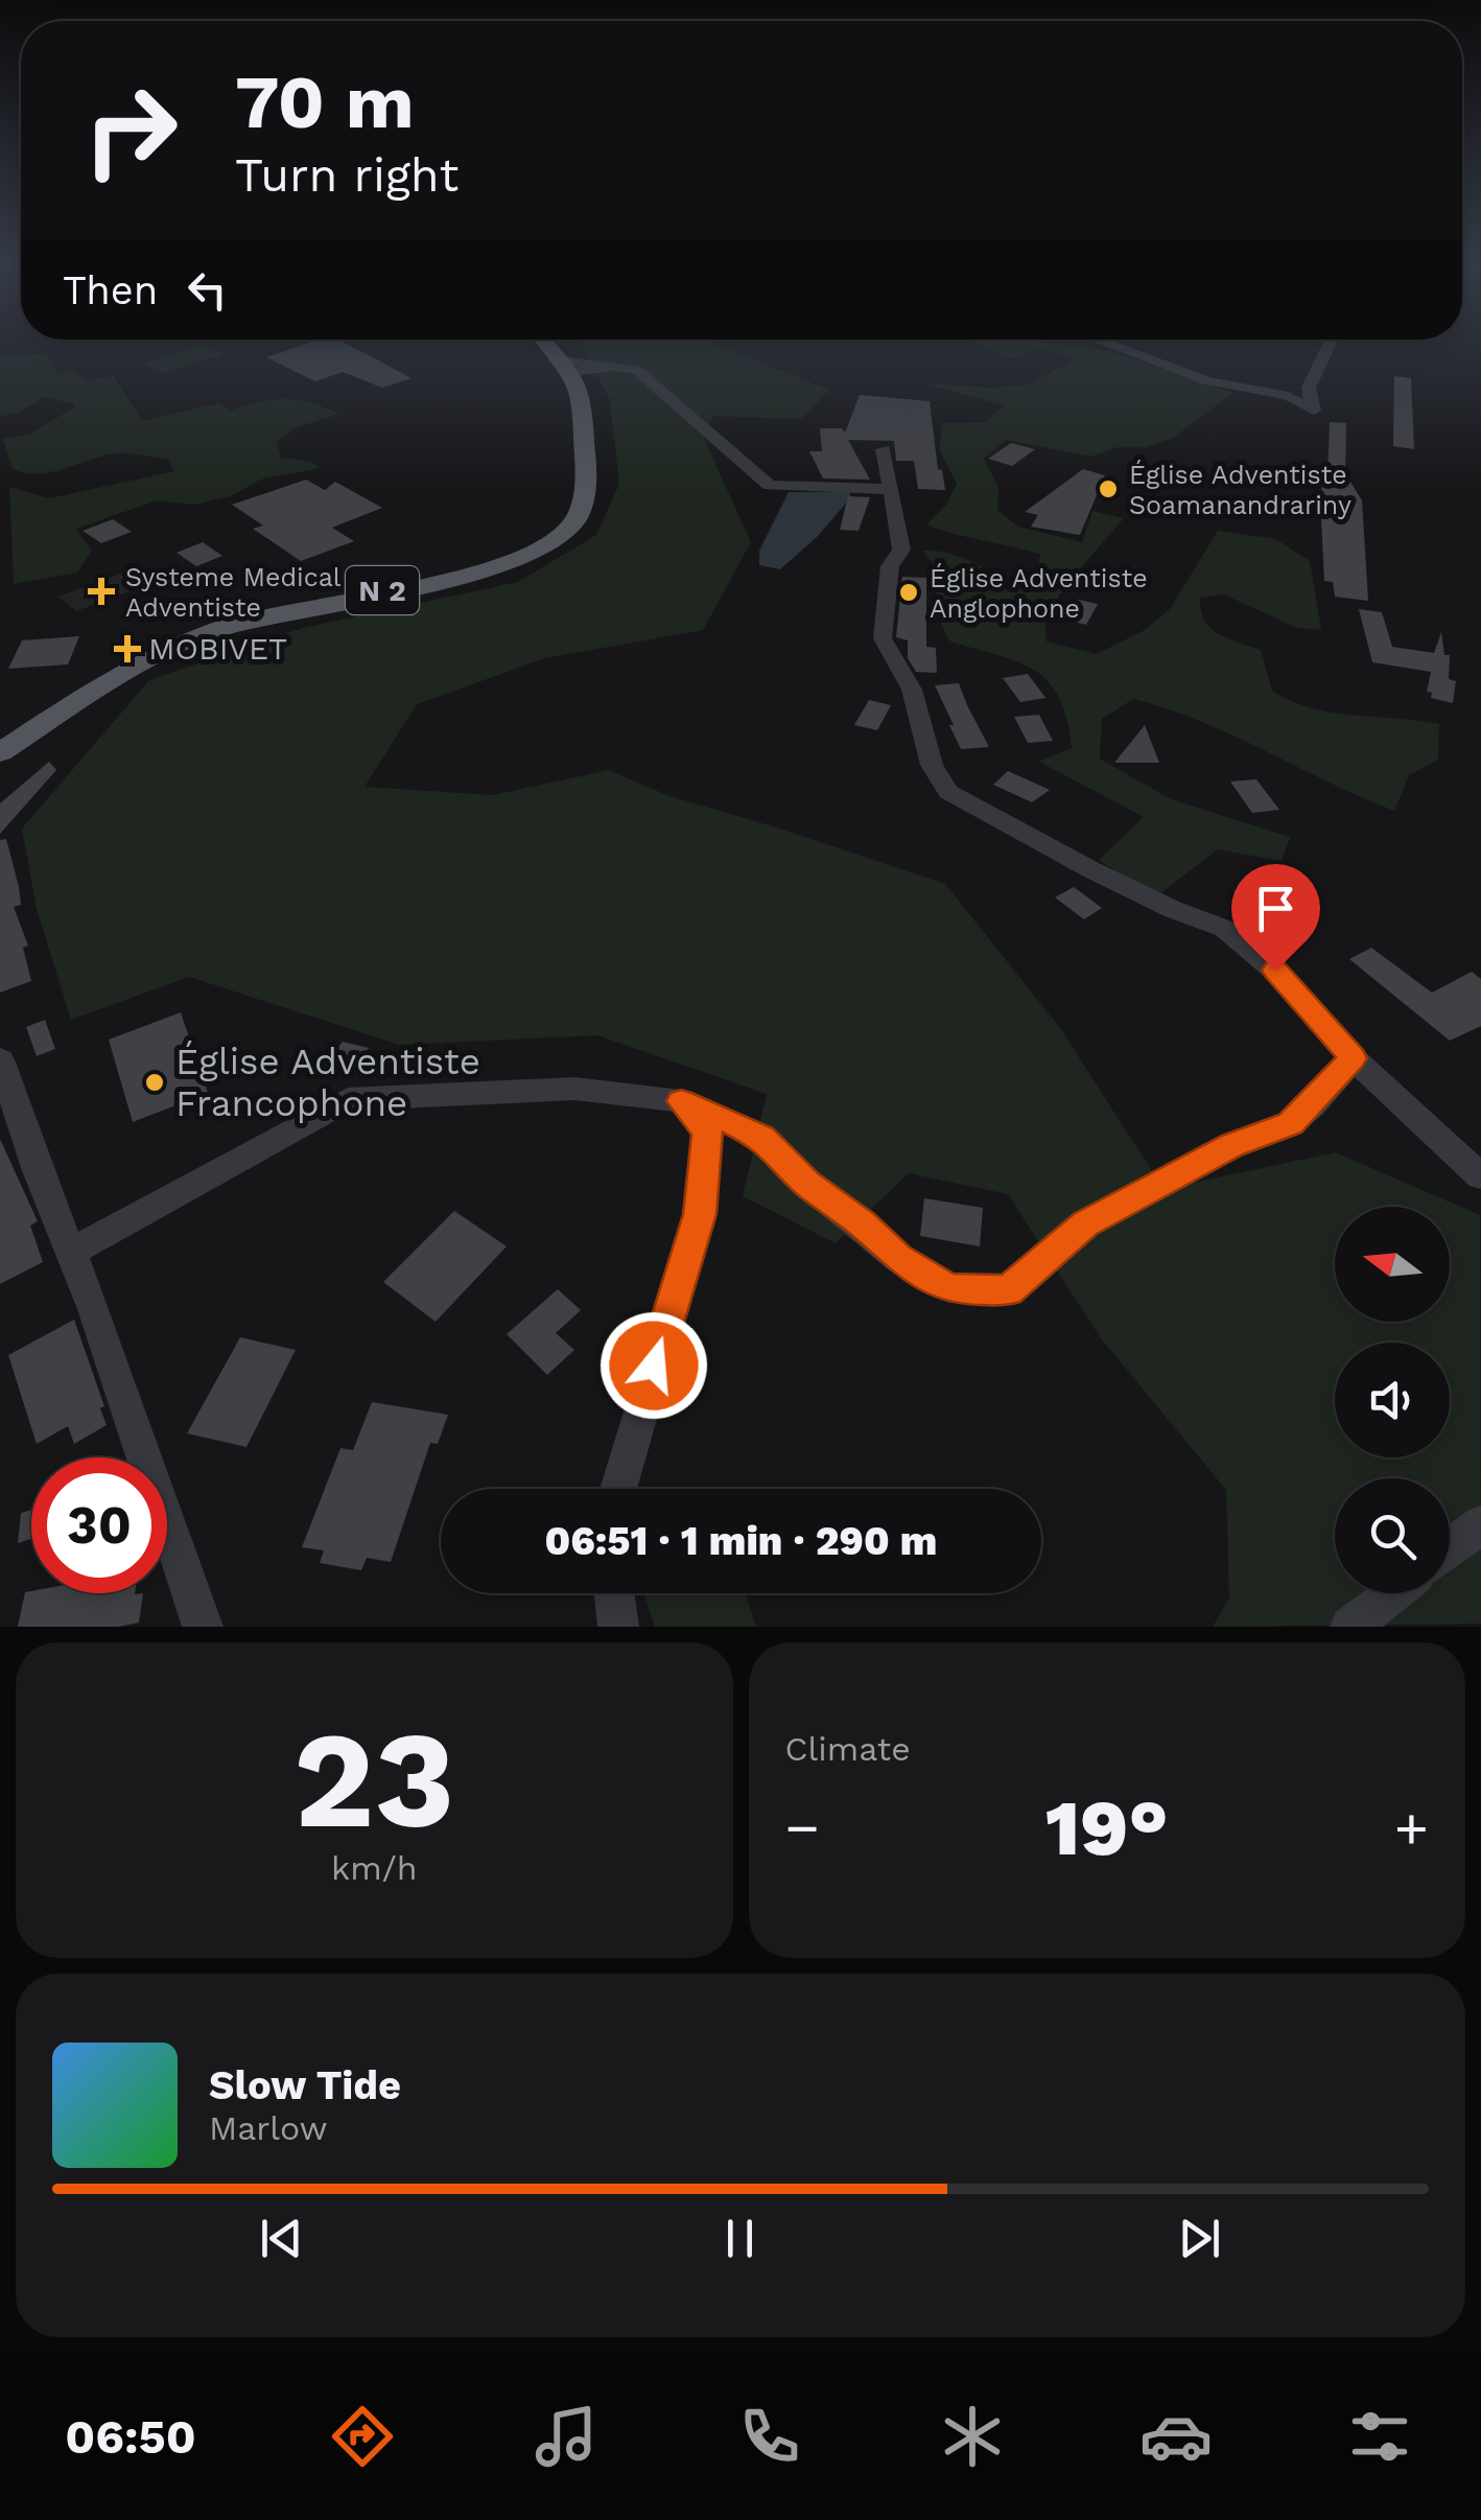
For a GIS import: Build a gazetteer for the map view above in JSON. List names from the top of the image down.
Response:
{
  "streets": {
    "main road": ["N 2"]
  },
  "places": {
    "other": ["Église Adventiste Soamanandrariny", "Église Adventiste Anglophone", "Église Adventiste Francophone"],
    "health": ["Systeme Medical Adventiste", "MOBIVET"]
  },
  "north": "left",
  "page": {
    "turn": ["70 m", "Turn right"],
    "then": "Then",
    "limit": "30",
    "trip": "06:51 · 1 min · 290 m",
    "tile": [
      ["23", "km/h"],
      "Climate"
    ],
    "heat": ["−", "19°", "+"],
    "song": ["Slow Tide", "Marlow"],
    "tabs": "06:50"
  }
}
